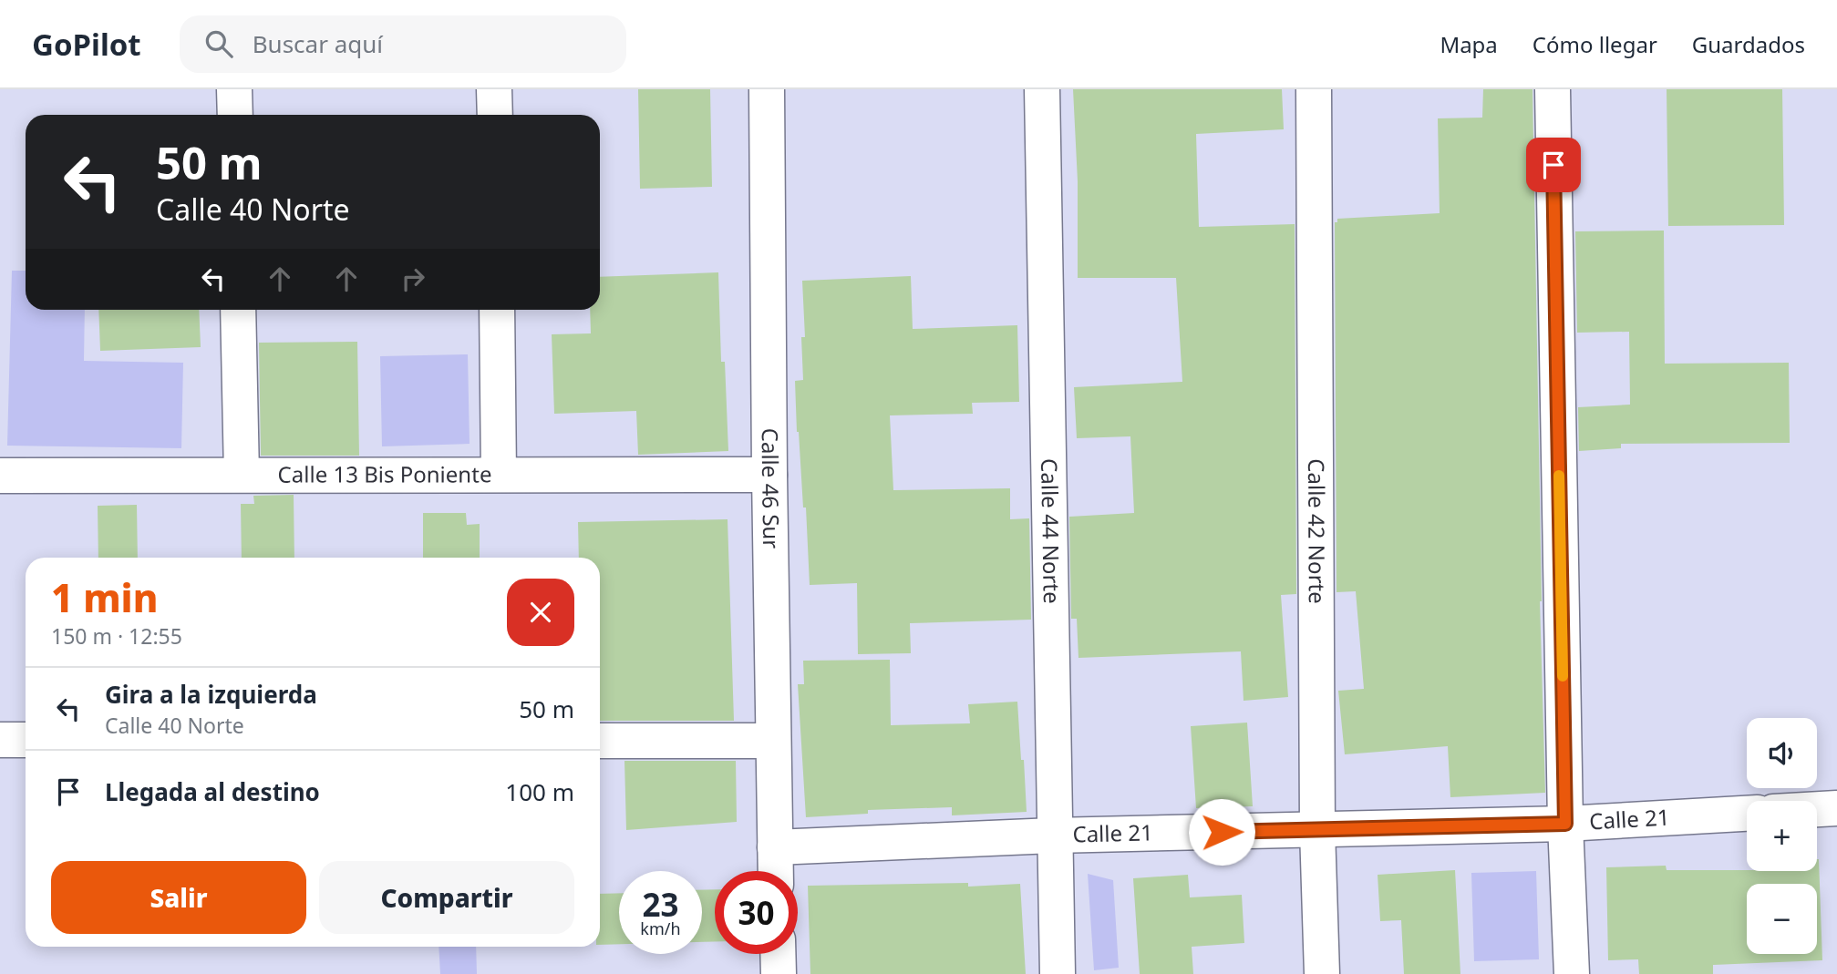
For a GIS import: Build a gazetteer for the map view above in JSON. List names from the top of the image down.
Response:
{
  "streets": {
    "street": [
      "Calle 13 Bis Poniente",
      "Calle 46 Sur",
      "Calle 44 Norte",
      "Calle 42 Norte",
      "Calle 21"
    ]
  },
  "crossings": [
    ["Calle 13 Bis Poniente", "Calle 46 Sur"],
    ["Calle 46 Sur", "Calle 21"],
    ["Calle 44 Norte", "Calle 21"],
    ["Calle 42 Norte", "Calle 21"]
  ],
  "page": {
    "header": "GoPilot",
    "search": "Buscar aquí",
    "nav": ["Mapa", "Cómo llegar", "Guardados"],
    "turn": ["50 m", "Calle 40 Norte"],
    "heading": ["1 min", "150 m · 12:55"],
    "list": [
      {
        "name": "Gira a la izquierda",
        "note": "Calle 40 Norte",
        "value": "50 m"
      },
      {
        "name": "Llegada al destino",
        "value": "100 m"
      }
    ],
    "map_buttons": ["+", "−"],
    "buttons": ["Salir", "Compartir"],
    "speed": "23 km/h",
    "limit": "30"
  }
}
